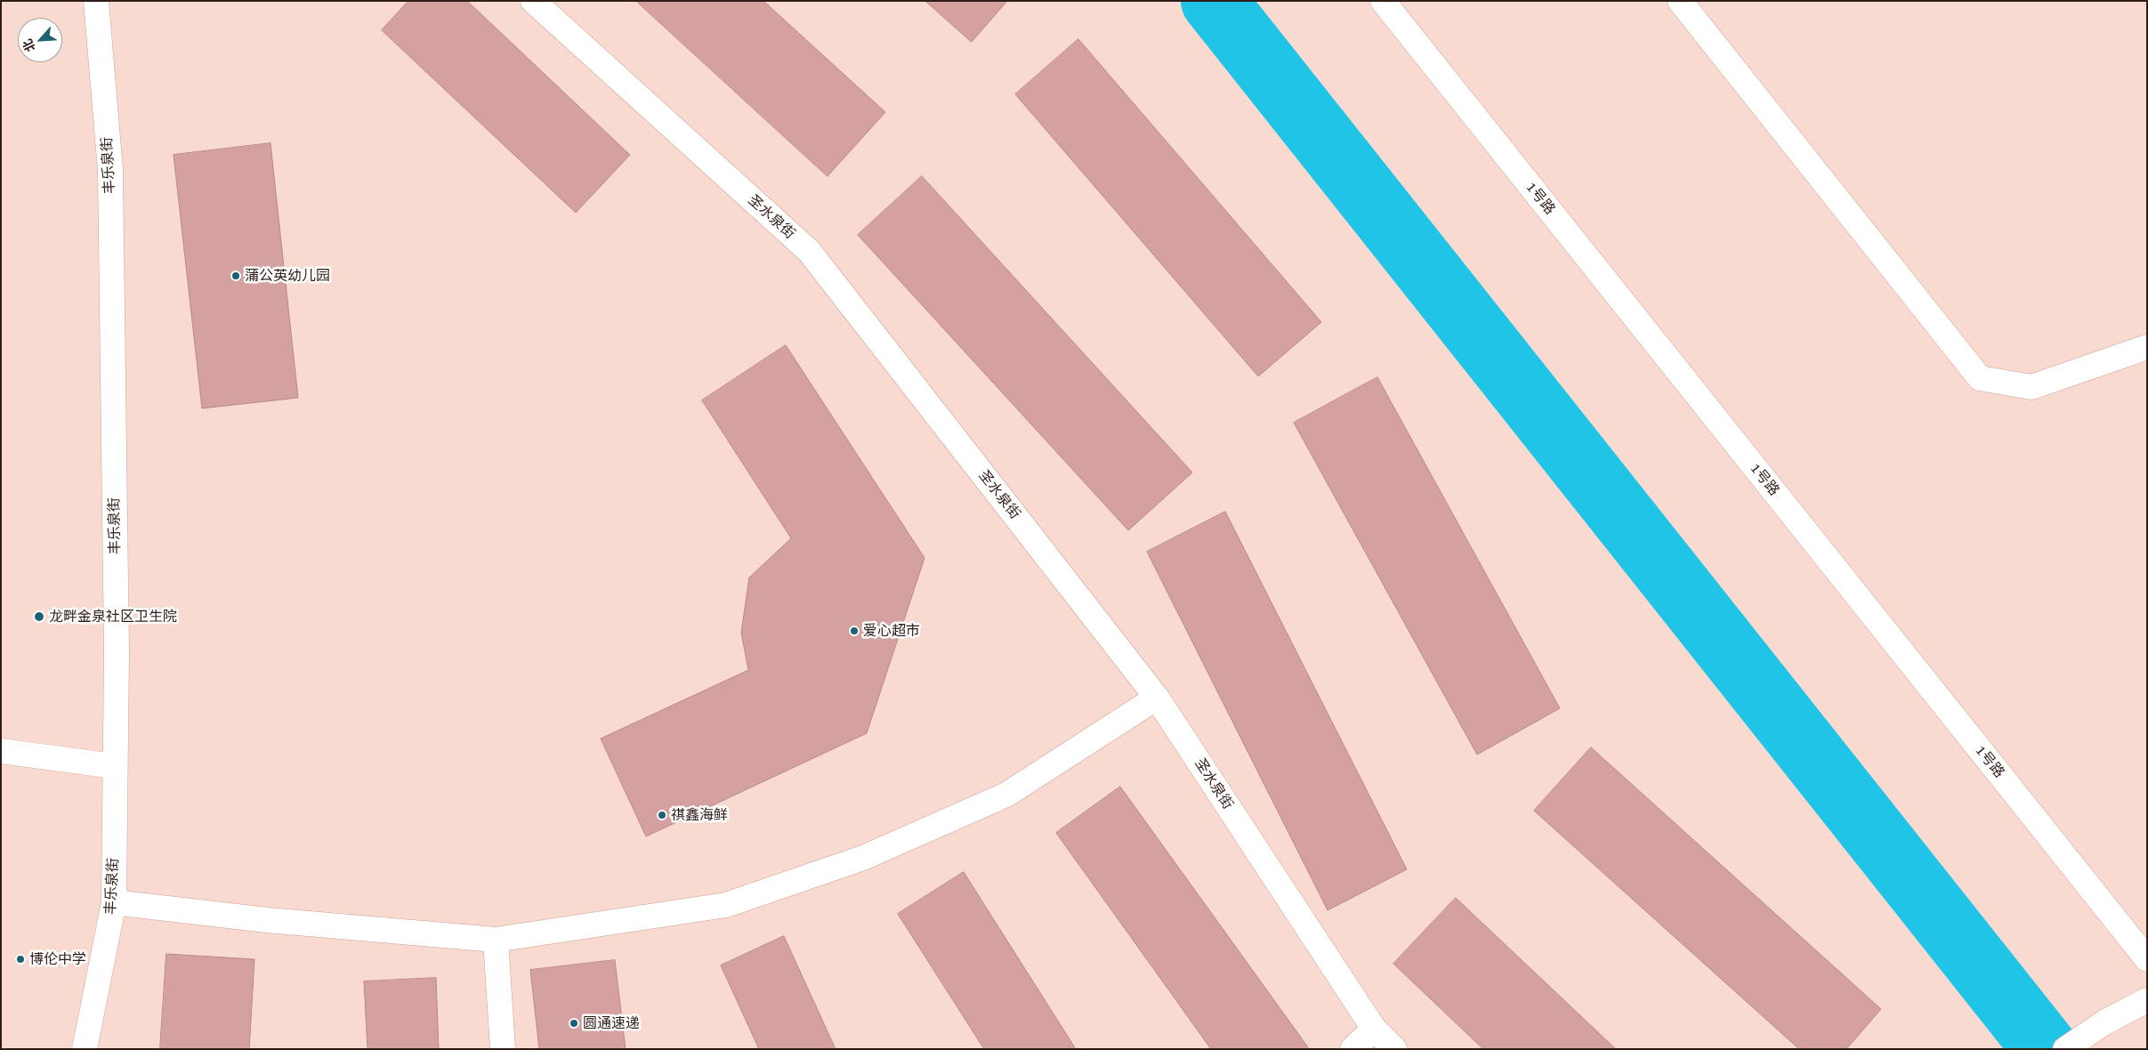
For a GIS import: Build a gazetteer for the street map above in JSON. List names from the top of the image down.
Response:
{
  "streets": {
    "street": ["丰乐泉街", "1号路", "圣水泉街"]
  },
  "places": [
    "蒲公英幼儿园",
    "龙畔金泉社区卫生院",
    "爱心超市",
    "祺鑫海鲜",
    "博伦中学",
    "圆通速递"
  ],
  "north": "bottom left"
}
